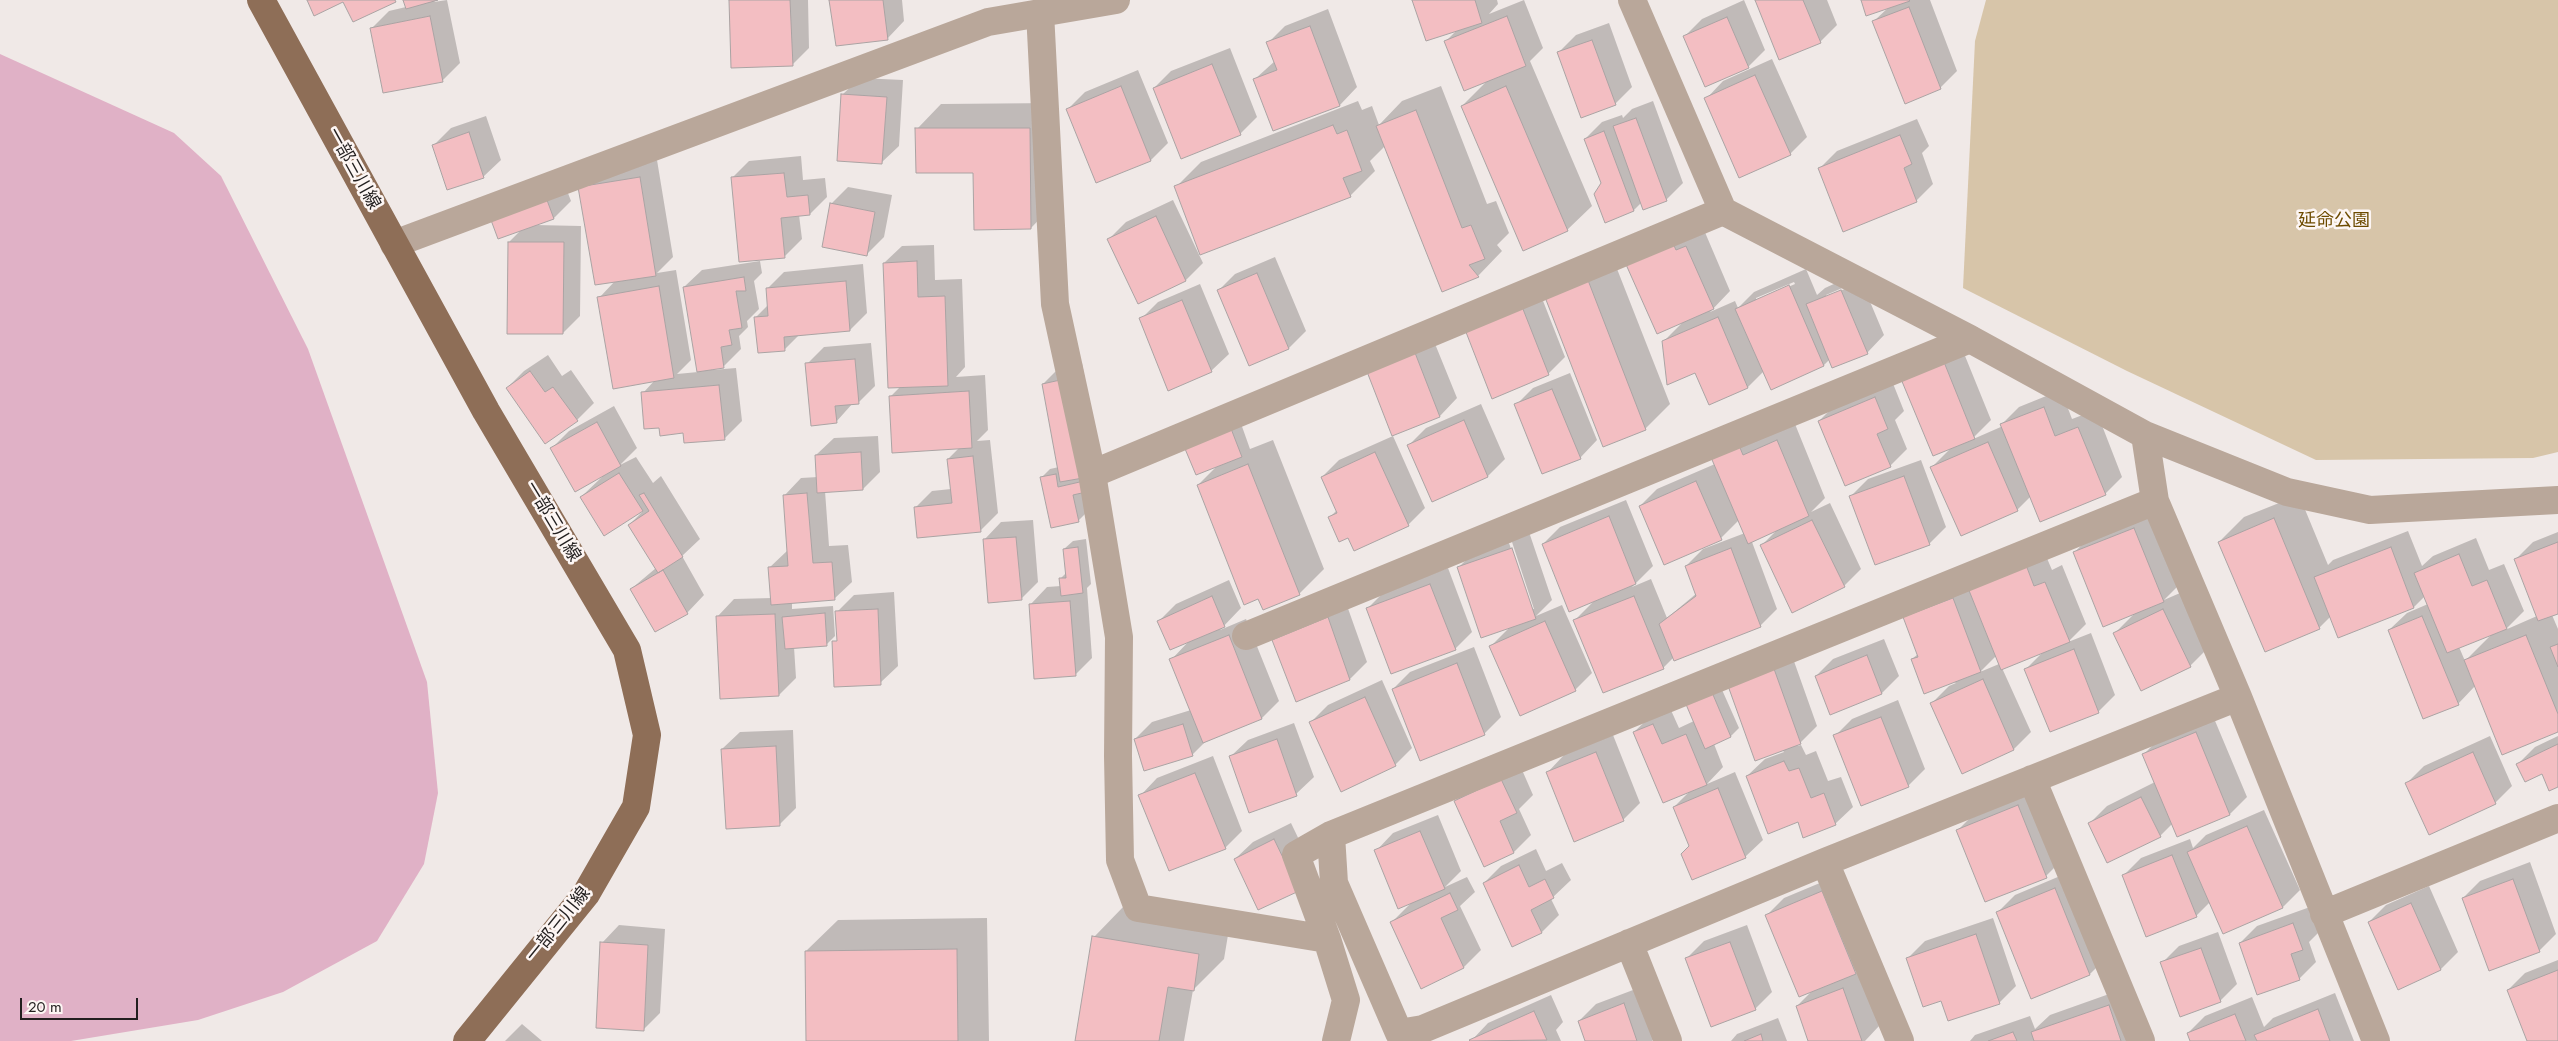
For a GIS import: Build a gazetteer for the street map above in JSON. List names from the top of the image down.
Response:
{
  "streets": {
    "main road": ["一部三川線"]
  },
  "parks": ["延命公園"],
  "scale_bar": "20 m"
}
